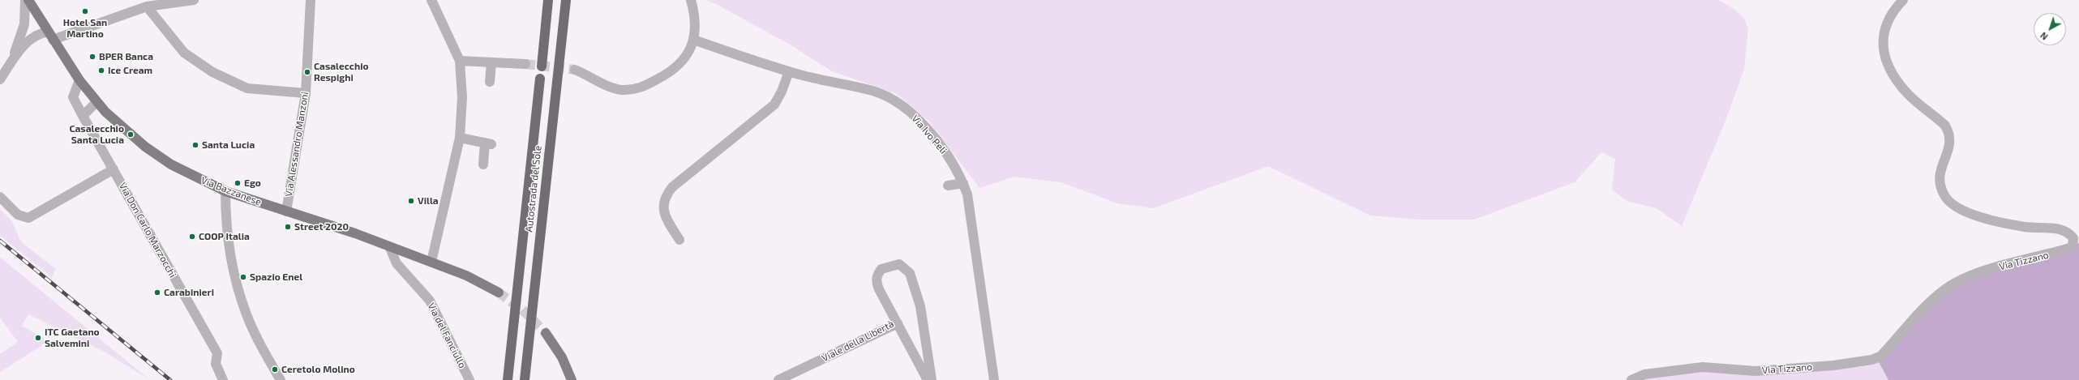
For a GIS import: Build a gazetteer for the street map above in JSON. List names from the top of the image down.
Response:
{
  "streets": {
    "highway": ["Autostrada del Sole"],
    "main road": ["Via Bazzanese"],
    "street": [
      "Via Ivo Peli",
      "Via Alessandro Manzoni",
      "Via Don Carlo Marzocchi",
      "Via Tizzano",
      "Via del Fanciullo",
      "Viale della Libertà"
    ]
  },
  "crossings": [
    ["Via Alessandro Manzoni", "Via Bazzanese"],
    ["Via Bazzanese", "Via Don Carlo Marzocchi"],
    ["Via Bazzanese", "Via del Fanciullo"]
  ],
  "places": [
    "Hotel San Martino",
    "BPER Banca",
    "Ice Cream",
    "Casalecchio Respighi",
    "Casalecchio Santa Lucia",
    "Santa Lucia",
    "Ego",
    "Villa",
    "Street 2020",
    "COOP Italia",
    "Spazio Enel",
    "Carabinieri",
    "ITC Gaetano Salvemini",
    "Ceretolo Molino"
  ],
  "north": "bottom left"
}
